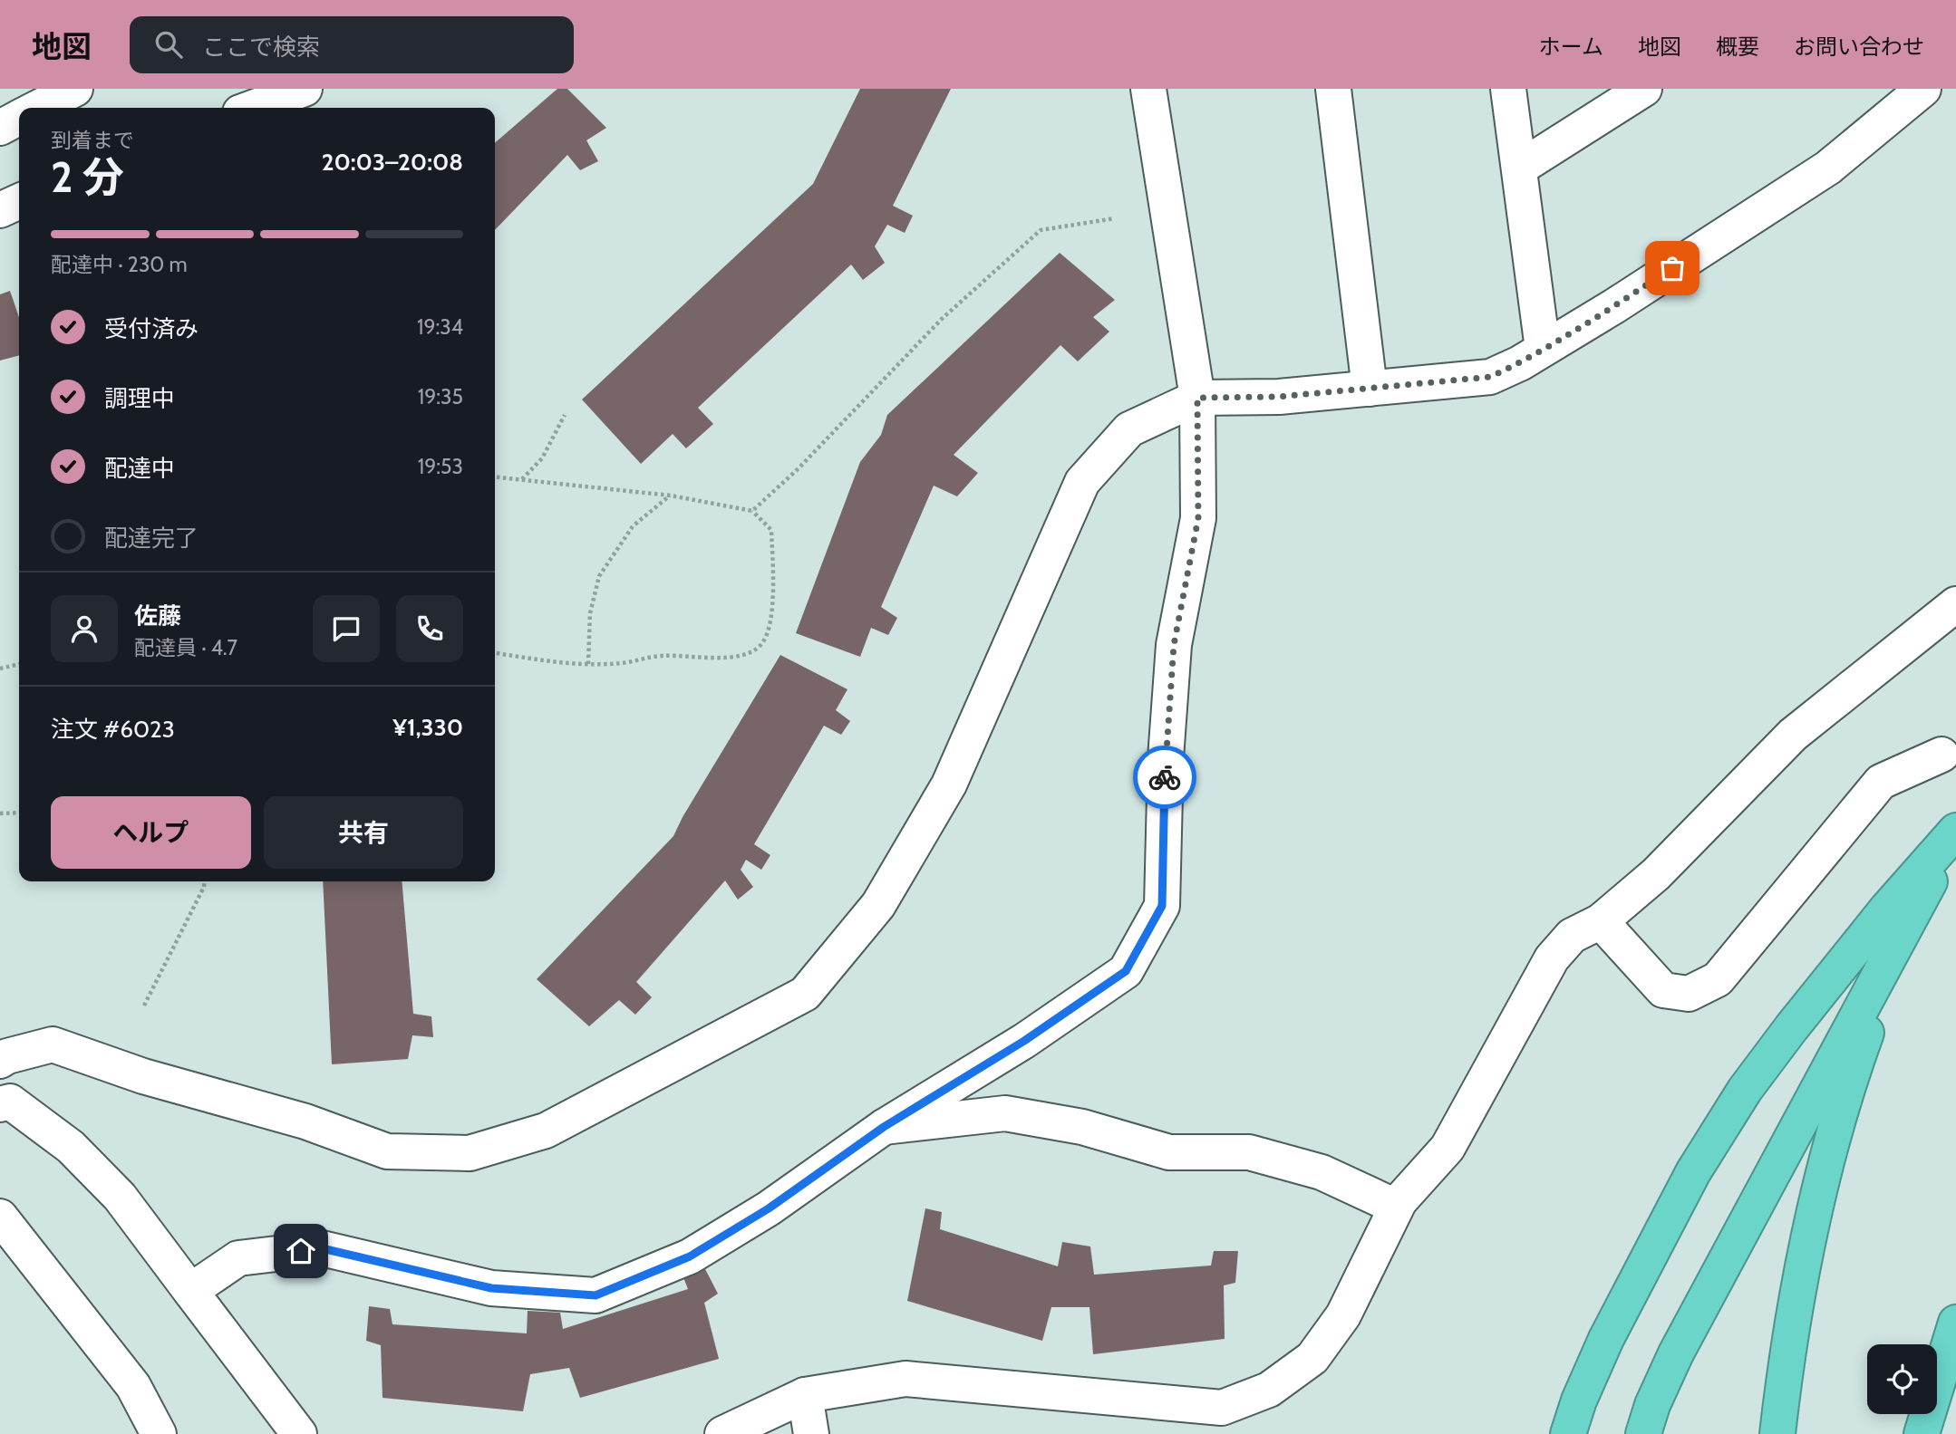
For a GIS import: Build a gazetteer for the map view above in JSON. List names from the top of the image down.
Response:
{
  "page": {
    "header": "地図",
    "search": "ここで検索",
    "nav": [
      "ホーム",
      "地図",
      "概要",
      "お問い合わせ"
    ],
    "heading": ["2 分", "到着まで", "20:03–20:08"],
    "panel": [
      "佐藤",
      "配達員 · 4.7",
      "注文 #6023",
      "¥1,330"
    ],
    "bar": "配達中 · 230 m",
    "list": [
      ["受付済み", "19:34"],
      ["調理中", "19:35"],
      ["配達中", "19:53"],
      "配達完了"
    ],
    "buttons": ["ヘルプ", "共有"]
  }
}
